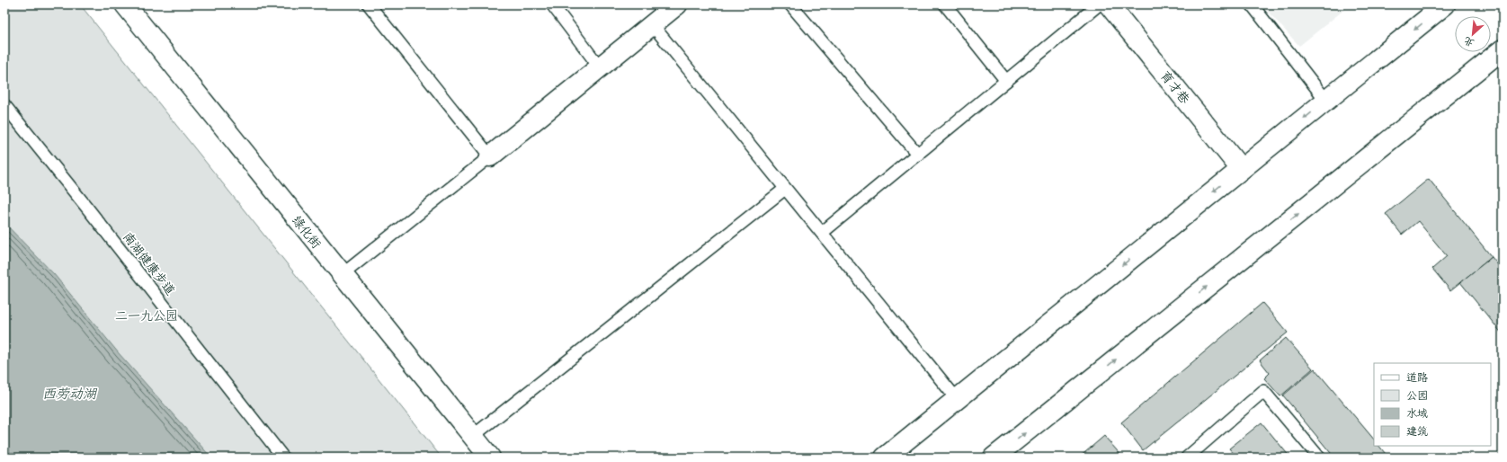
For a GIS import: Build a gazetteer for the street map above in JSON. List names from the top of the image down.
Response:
{
  "streets": {
    "main road": ["育才巷", "绿化街"],
    "lane": ["南湖健康步道"]
  },
  "water": ["西劳动湖"],
  "parks": ["二一九公园"],
  "legend": [
    "道路",
    "公园",
    "水域",
    "建筑"
  ],
  "north": "bottom left"
}
